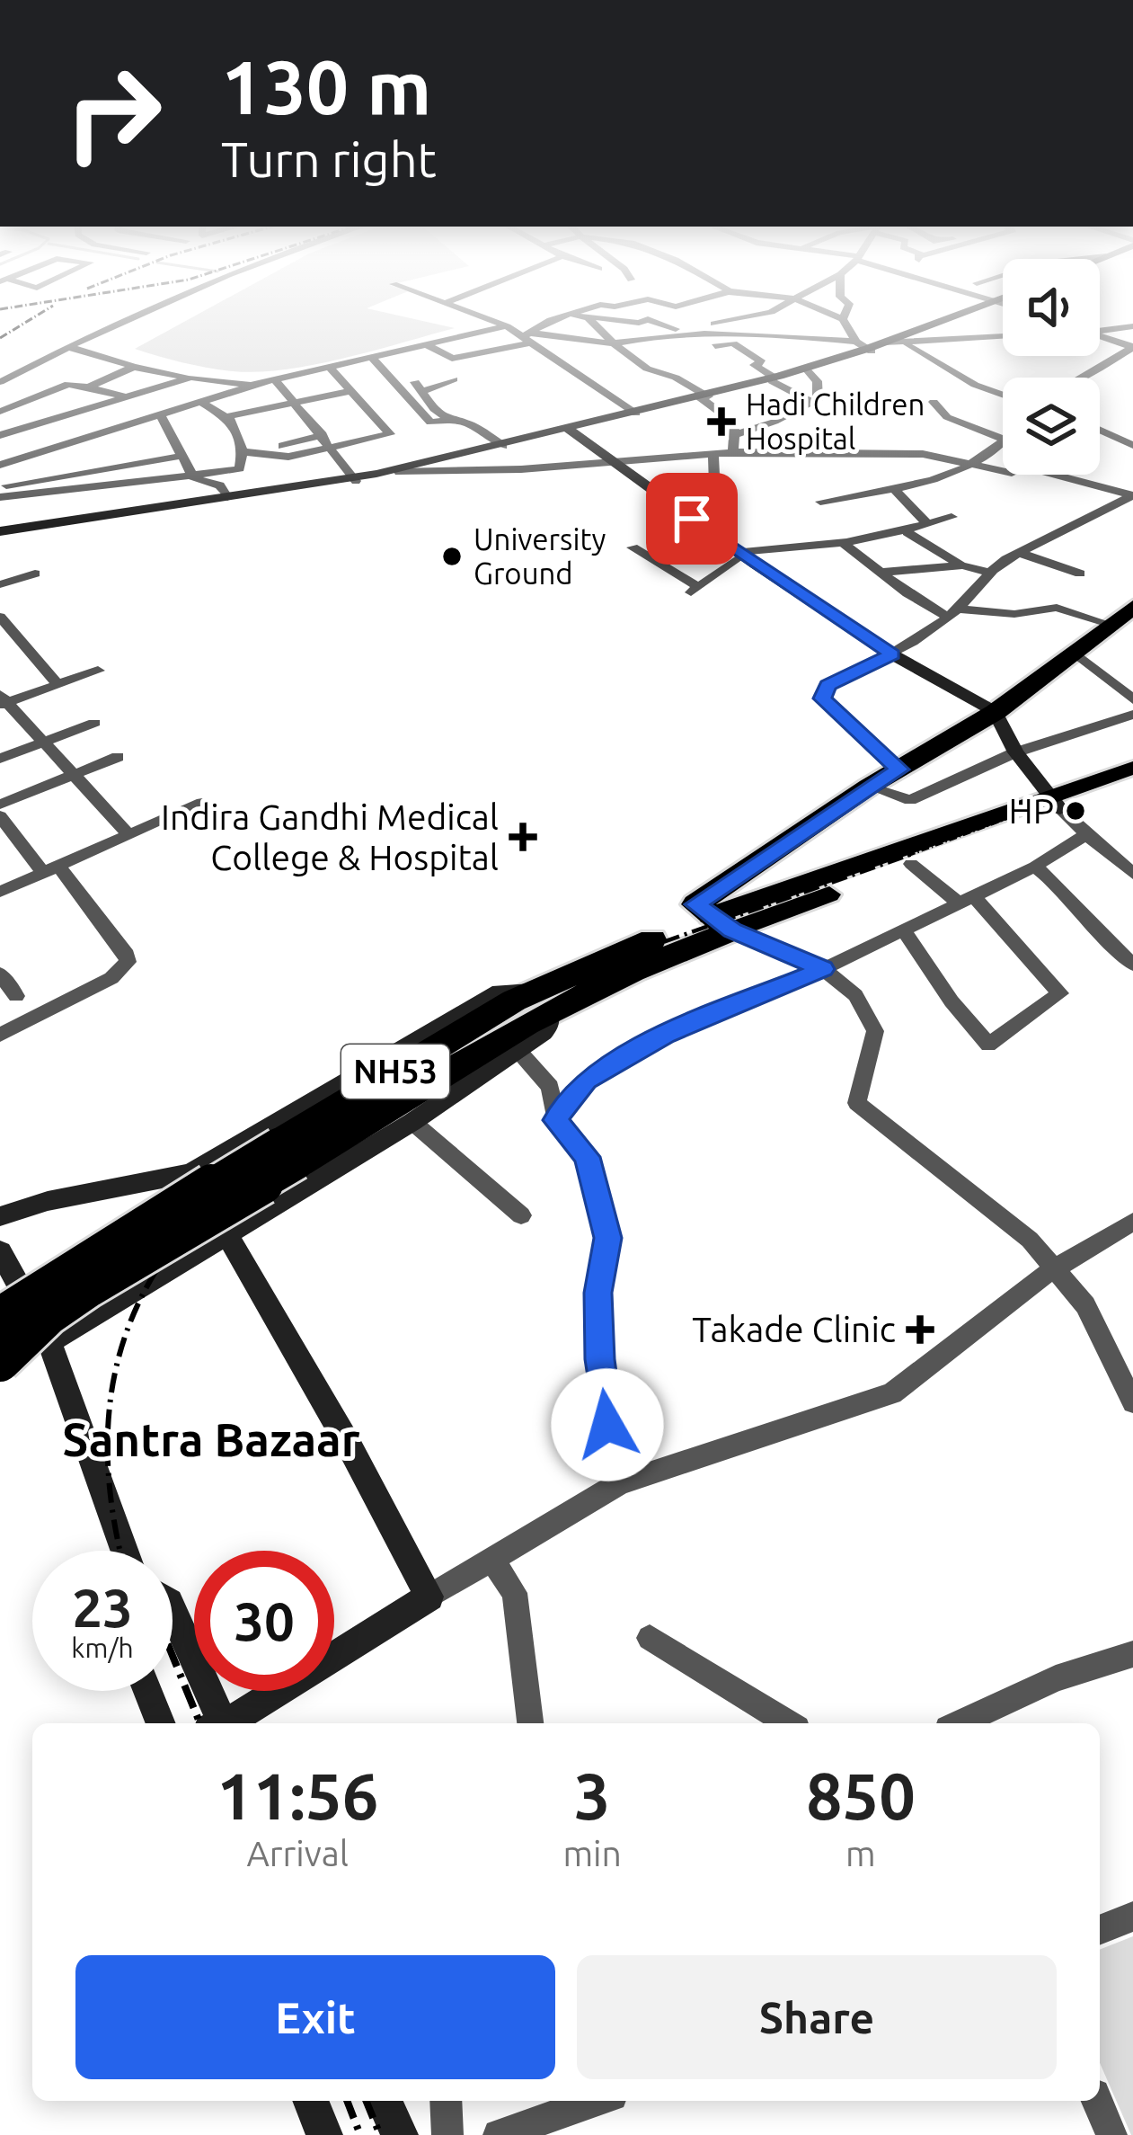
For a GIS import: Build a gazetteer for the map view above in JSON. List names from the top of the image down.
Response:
{
  "streets": {
    "highway": ["NH53"]
  },
  "districts": ["Santra Bazaar"],
  "places": {
    "health": ["Hadi Children Hospital", "Indira Gandhi Medical College & Hospital", "Takade Clinic"],
    "other": ["University Ground", "HP"]
  },
  "page": {
    "turn": ["130 m", "Turn right"],
    "speed": "23 km/h",
    "limit": "30",
    "eta": [
      "11:56",
      "Arrival",
      "3",
      "min",
      "850",
      "m"
    ],
    "buttons": ["Exit", "Share"]
  }
}
